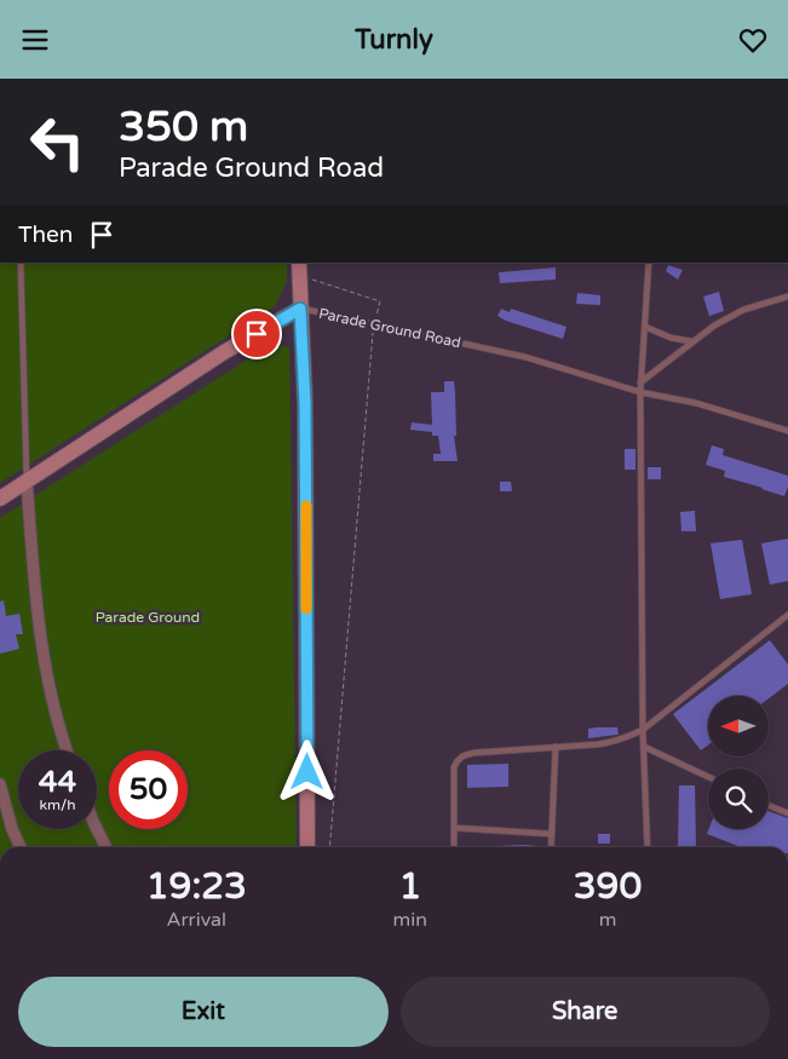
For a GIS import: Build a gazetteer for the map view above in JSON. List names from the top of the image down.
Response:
{
  "streets": {
    "main road": ["Parade Ground Road"]
  },
  "parks": ["Parade Ground"],
  "north": "left",
  "page": {
    "header": "Turnly",
    "turn": ["350 m", "Parade Ground Road"],
    "then": "Then",
    "speed": "44 km/h",
    "limit": "50",
    "eta": [
      "19:23",
      "Arrival",
      "1",
      "min",
      "390",
      "m"
    ],
    "buttons": ["Exit", "Share"]
  }
}
